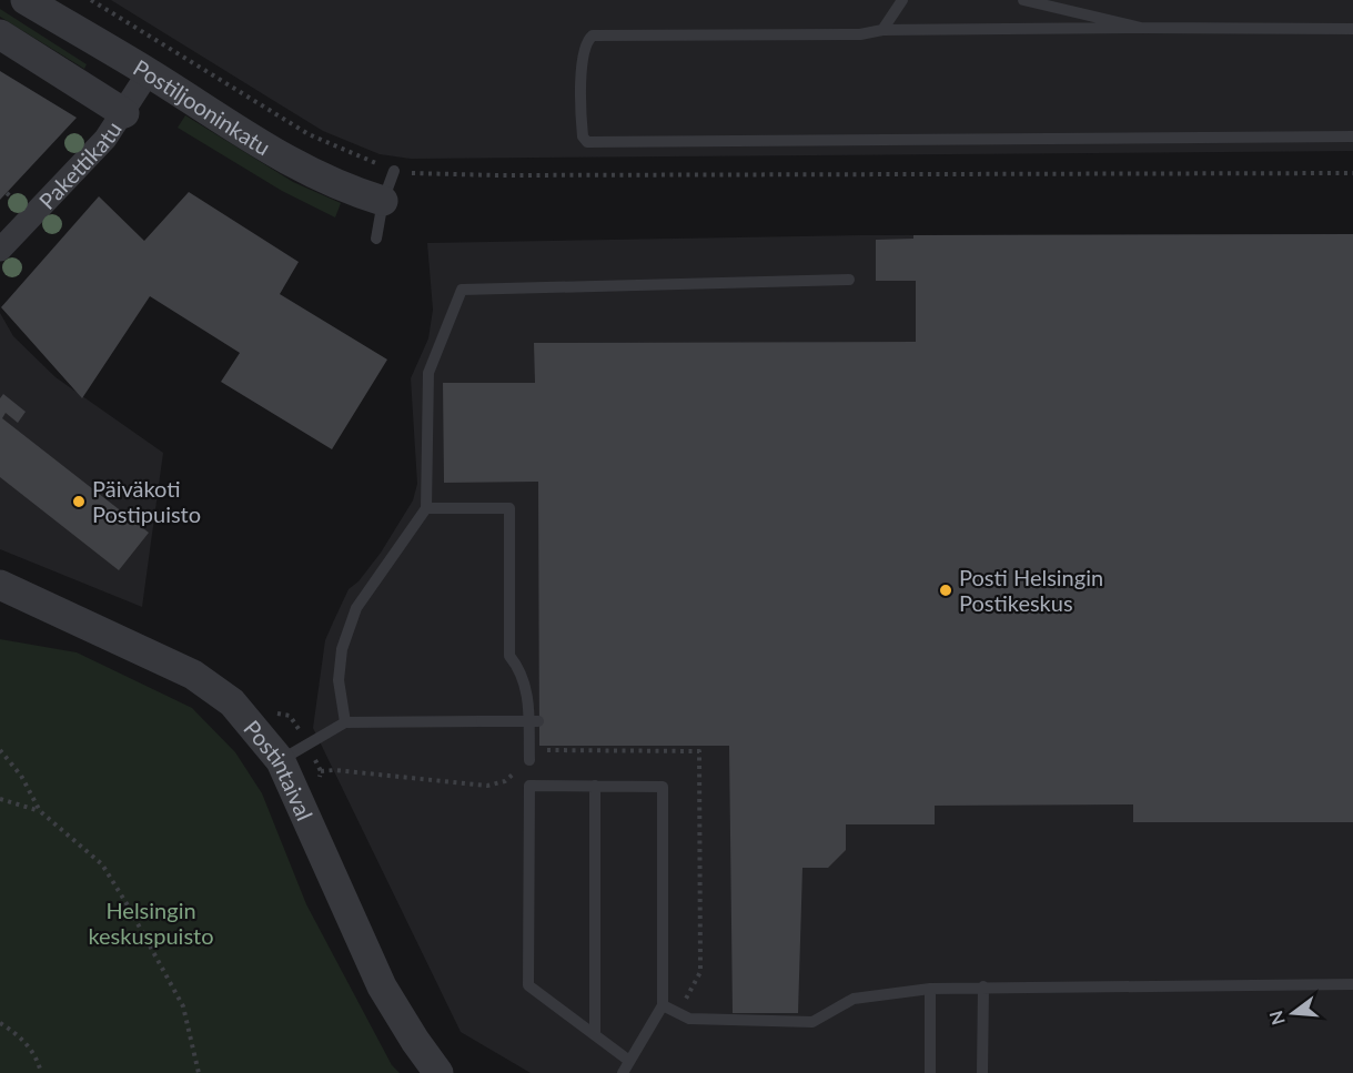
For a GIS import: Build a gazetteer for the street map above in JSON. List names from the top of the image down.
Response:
{
  "streets": {
    "street": ["Postiljooninkatu", "Pakettikatu", "Postintaival"]
  },
  "crossings": [
    ["Postiljooninkatu", "Pakettikatu"]
  ],
  "parks": ["Helsingin keskuspuisto"],
  "places": ["Päiväkoti Postipuisto", "Posti Helsingin Postikeskus"],
  "north": "left"
}
